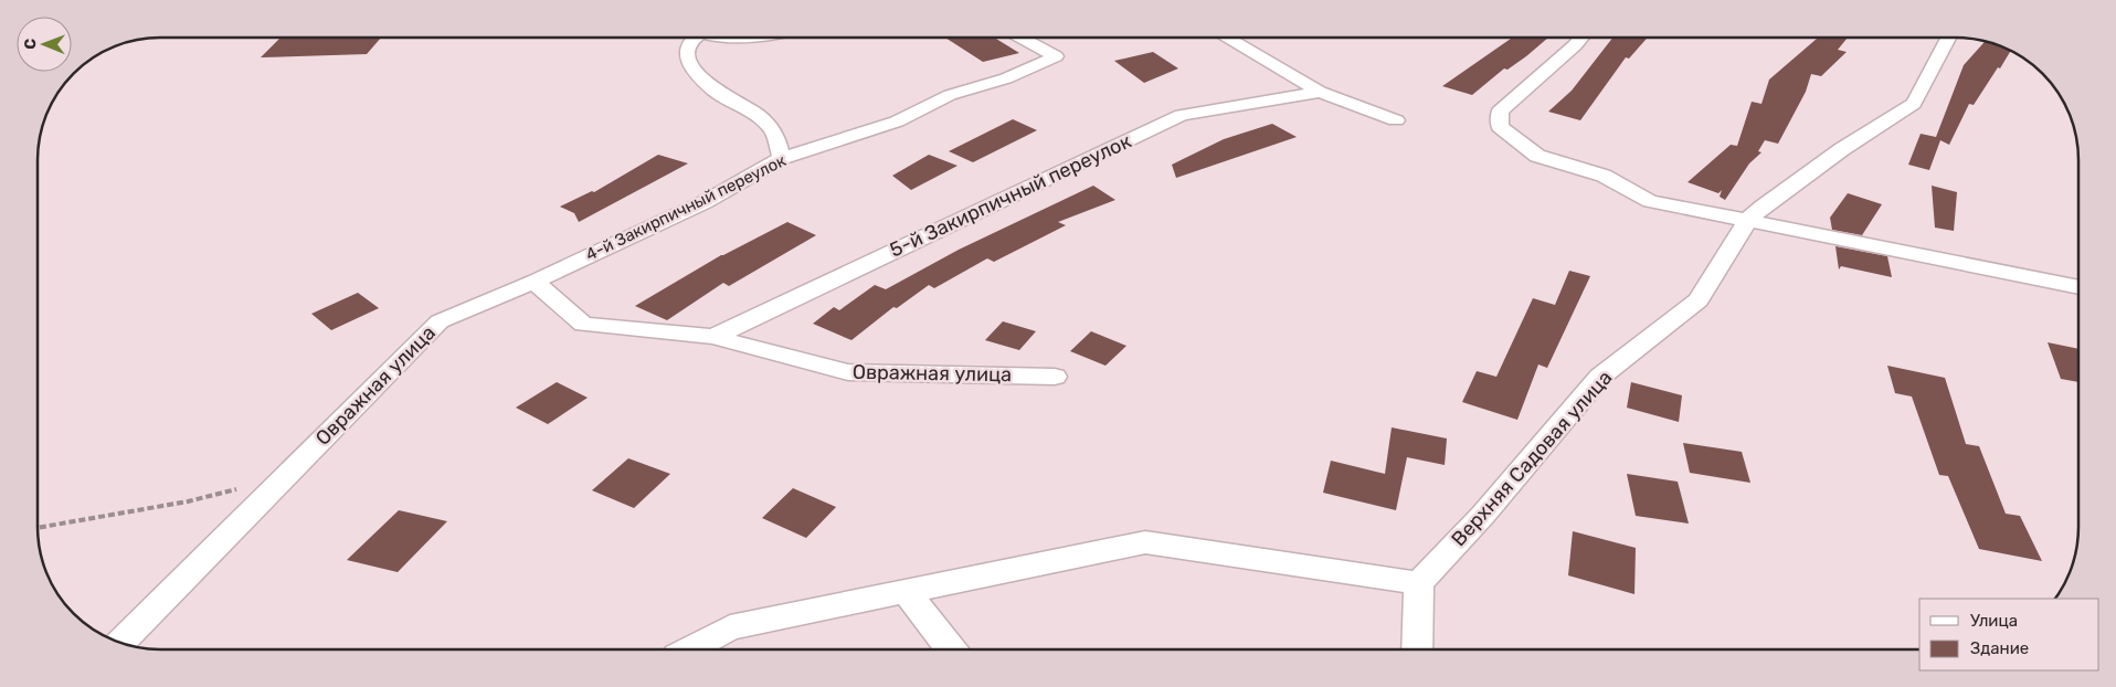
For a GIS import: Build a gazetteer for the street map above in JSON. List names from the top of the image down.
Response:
{
  "streets": {
    "street": [
      "5-й Закирпичный переулок",
      "4-й Закирпичный переулок",
      "Овражная улица",
      "Верхняя Садовая улица"
    ]
  },
  "crossings": [
    ["5-й Закирпичный переулок", "Овражная улица"],
    ["4-й Закирпичный переулок", "Овражная улица"]
  ],
  "legend": ["Улица", "Здание"],
  "north": "left"
}
